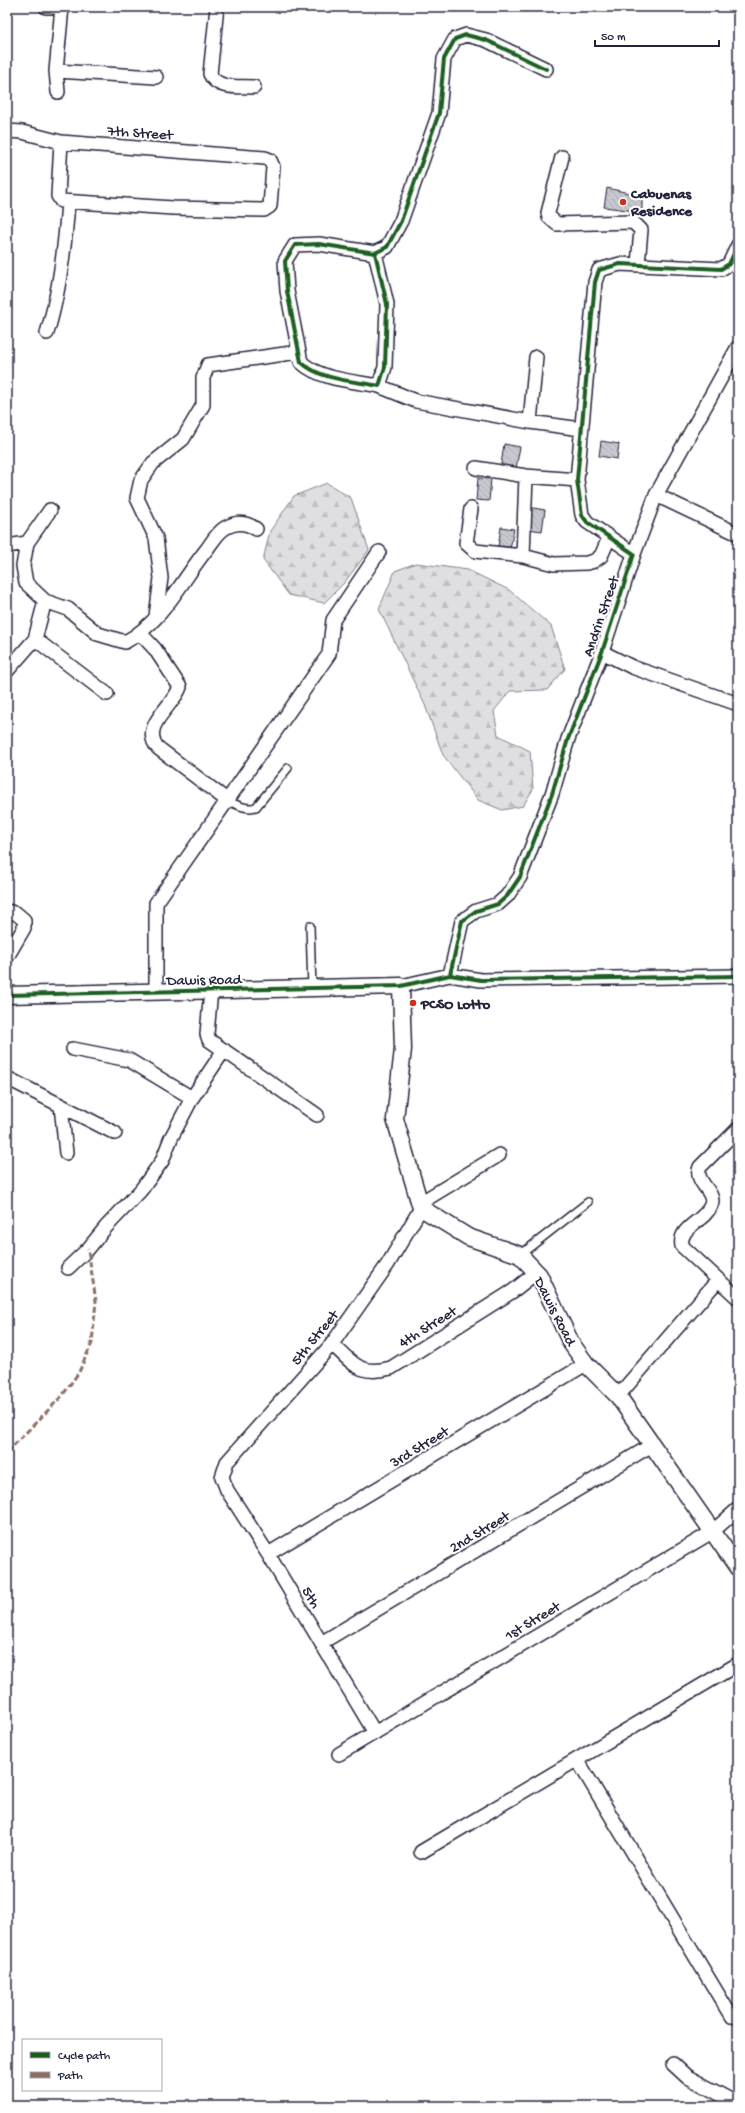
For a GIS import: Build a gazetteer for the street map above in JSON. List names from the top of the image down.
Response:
{
  "streets": {
    "street": [
      "7th Street",
      "Andrin Street",
      "Dawis Road",
      "4th Street",
      "5th Street",
      "3rd Street",
      "2nd Street",
      "5th",
      "1st Street"
    ]
  },
  "crossings": [
    ["Dawis Road", "4th Street"],
    ["Dawis Road", "5th Street"],
    ["Dawis Road", "3rd Street"],
    ["Dawis Road", "2nd Street"],
    ["Dawis Road", "1st Street"],
    ["4th Street", "5th Street"],
    ["5th Street", "5th"],
    ["3rd Street", "5th"],
    ["2nd Street", "5th"],
    ["5th", "1st Street"]
  ],
  "places": ["Cabuenas Residence", "PCSO Lotto"],
  "legend": ["Cycle path", "Path"],
  "scale_bar": "50 m"
}
